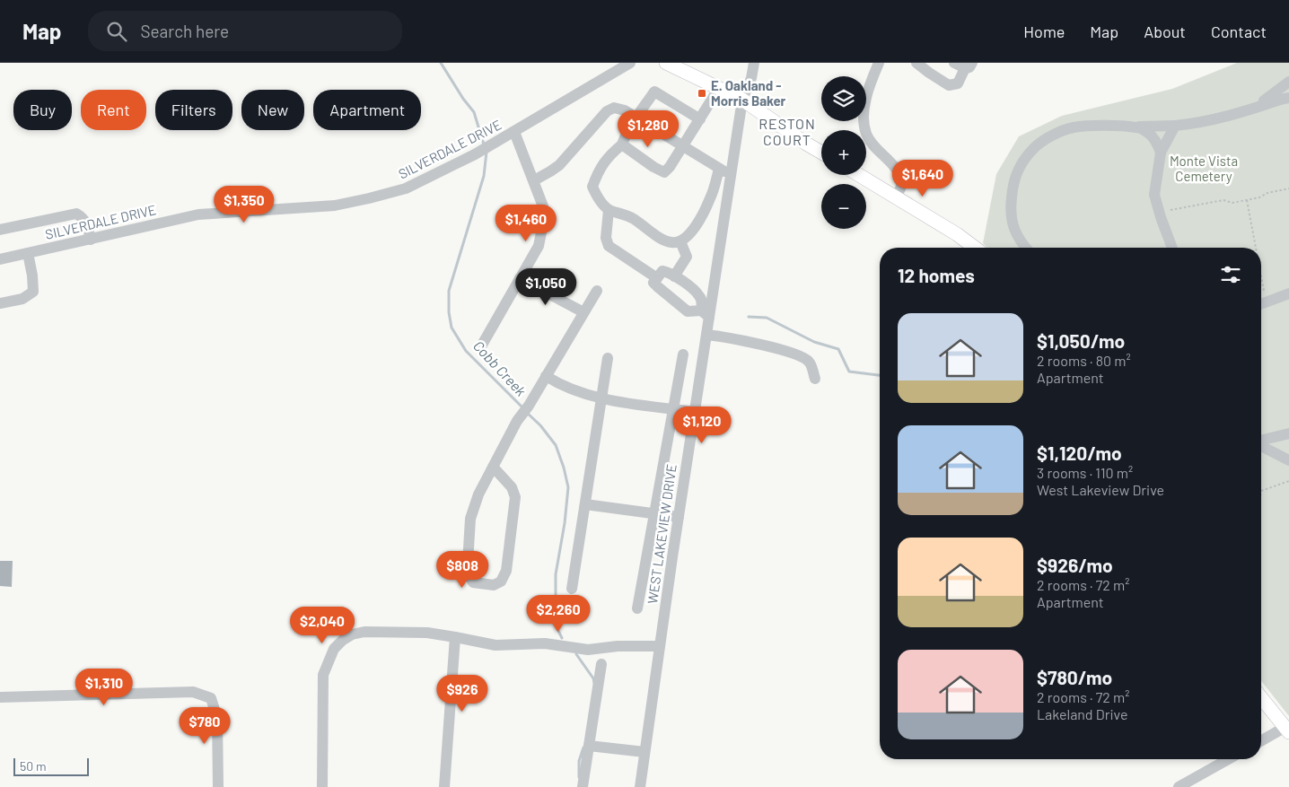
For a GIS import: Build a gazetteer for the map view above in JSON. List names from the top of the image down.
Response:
{
  "streets": {
    "street": ["SILVERDALE DRIVE", "WEST LAKEVIEW DRIVE"]
  },
  "districts": ["RESTON COURT"],
  "water": ["Cobb Creek"],
  "parks": ["Monte Vista Cemetery"],
  "places": {
    "transit": ["E. Oakland - Morris Baker"]
  },
  "scale_bar": "50 m",
  "page": {
    "header": "Map",
    "search": "Search here",
    "nav": [
      "Home",
      "Map",
      "About",
      "Contact"
    ],
    "map_buttons": ["+", "−"],
    "chip": [
      "Buy",
      "Rent",
      "Filters",
      "New",
      "Apartment"
    ],
    "price": [
      "$1,280",
      "$1,640",
      "$1,350",
      "$1,460",
      "$1,050",
      "$1,120",
      "$808",
      "$2,260",
      "$2,040",
      "$1,310",
      "$926",
      "$780"
    ],
    "heading": "12 homes",
    "list": [
      {
        "name": "$1,050/mo",
        "note": "2 rooms · 80 m² · Apartment"
      },
      {
        "name": "$1,120/mo",
        "note": "3 rooms · 110 m² · West Lakeview Drive"
      },
      {
        "name": "$926/mo",
        "note": "2 rooms · 72 m² · Apartment"
      },
      {
        "name": "$780/mo",
        "note": "2 rooms · 72 m² · Lakeland Drive"
      }
    ],
    "scale": "50 m"
  }
}
